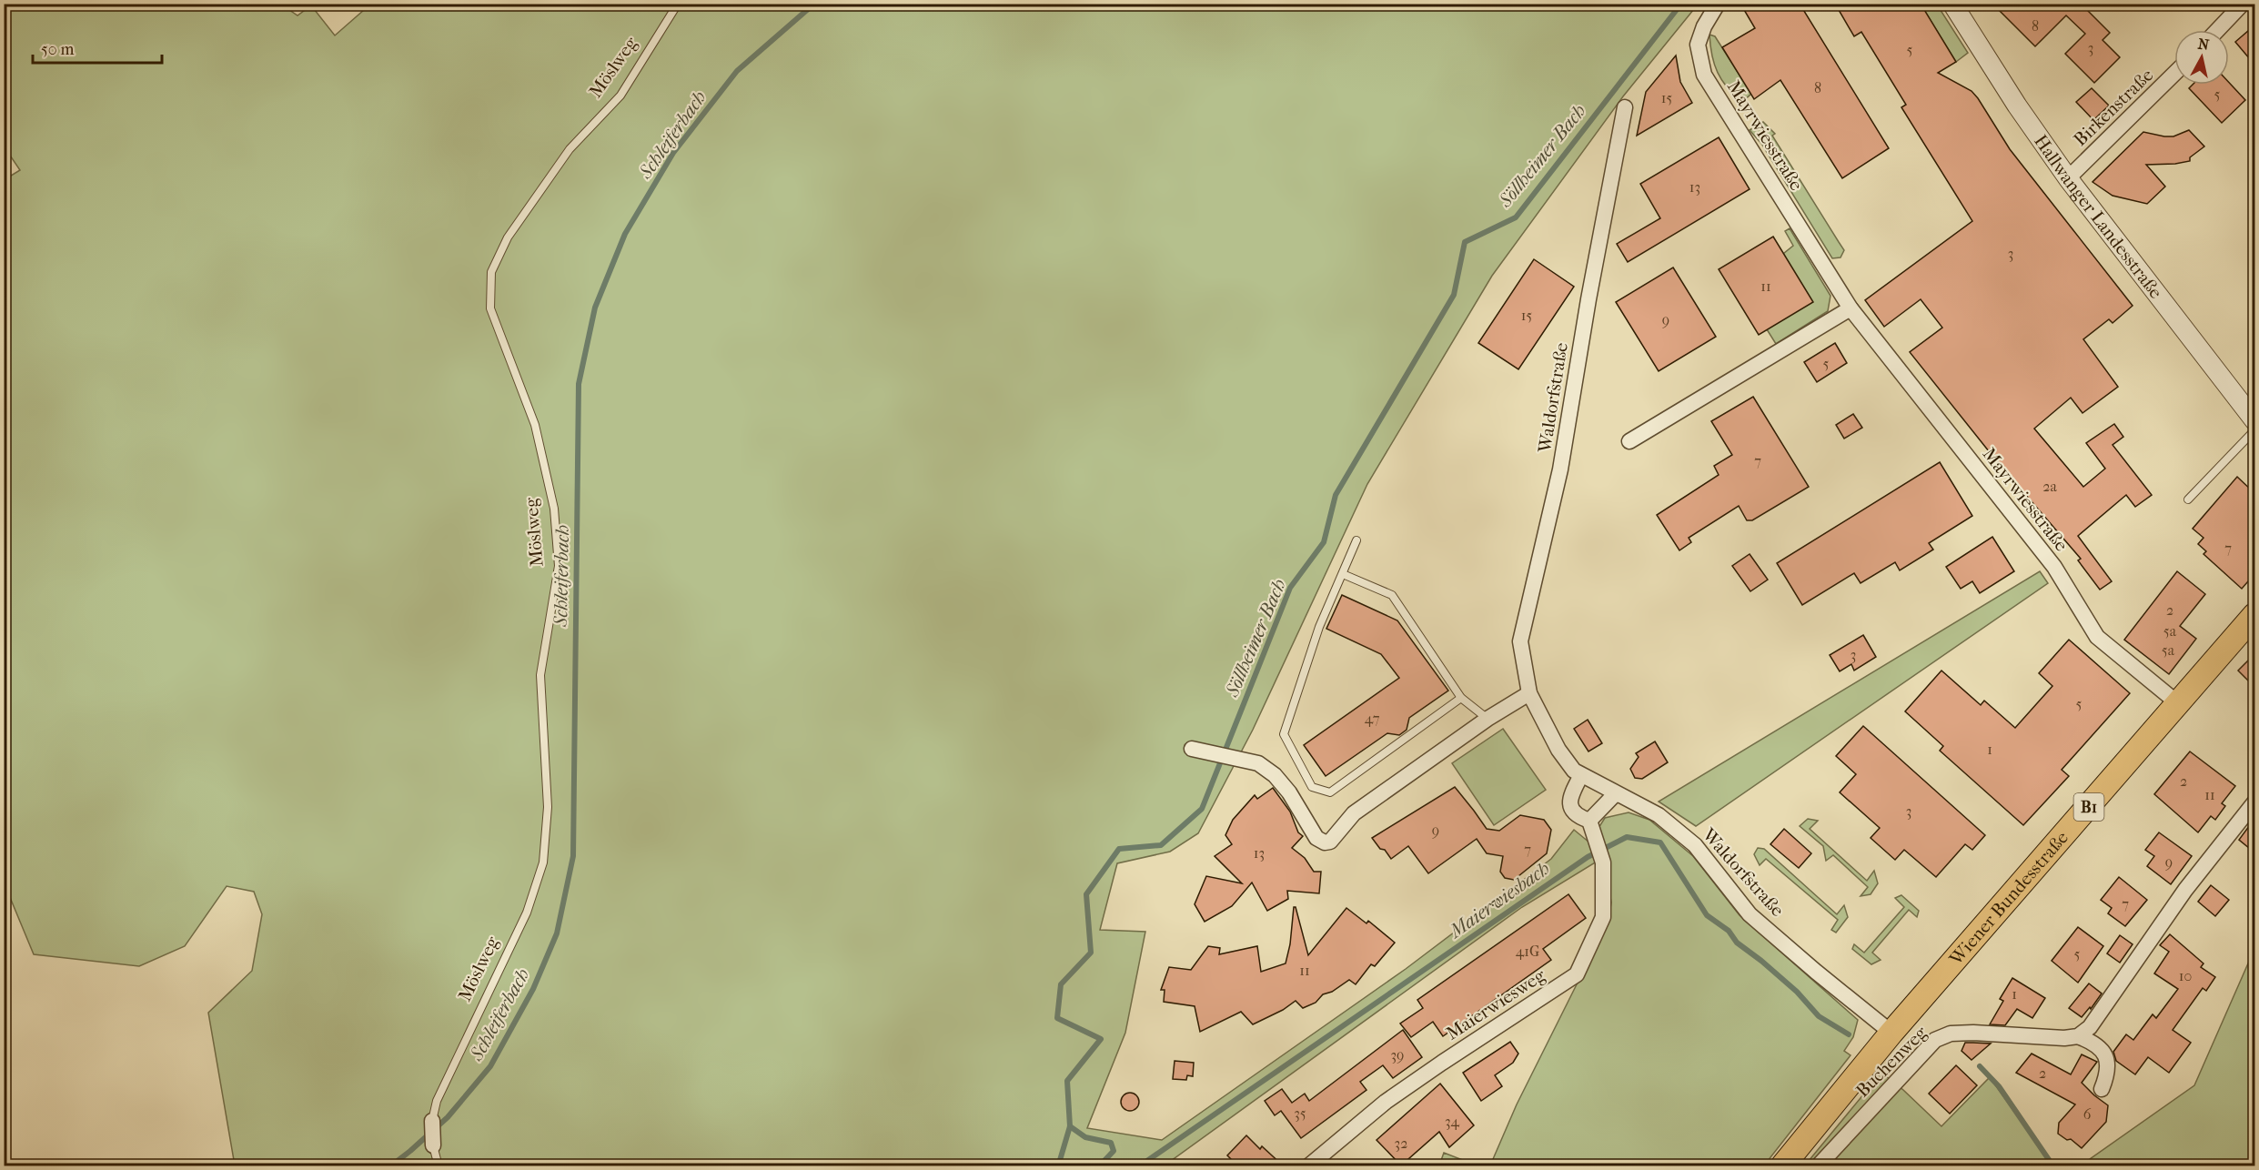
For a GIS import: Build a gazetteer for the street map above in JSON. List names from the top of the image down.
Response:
{
  "streets": {
    "main road": ["B1", "Wiener Bundesstraße"],
    "street": [
      "Möslweg",
      "Birkenstraße",
      "Mayrwiesstraße",
      "Hallwanger Landesstraße",
      "Waldorfstraße",
      "Maierwiesweg",
      "Buchenweg"
    ]
  },
  "crossings": [
    ["Birkenstraße", "Hallwanger Landesstraße"],
    ["Mayrwiesstraße", "Wiener Bundesstraße"],
    ["Waldorfstraße", "B1"],
    ["Waldorfstraße", "Wiener Bundesstraße"],
    ["B1", "Wiener Bundesstraße"]
  ],
  "water": ["Schleiferbach", "Söllheimer Bach", "Maierwiesbach"],
  "house_numbers": [
    "8",
    "3",
    "5",
    "8",
    "5",
    "15",
    "13",
    "3",
    "11",
    "15",
    "9",
    "5",
    "7",
    "2a",
    "7",
    "2",
    "5a",
    "5a",
    "3",
    "5",
    "47",
    "1",
    "2",
    "11",
    "3",
    "9",
    "7",
    "13",
    "9",
    "7",
    "41G",
    "5",
    "11",
    "10",
    "1",
    "39",
    "2",
    "35",
    "6",
    "34",
    "32"
  ],
  "scale_bar": "50 m",
  "north": "top"
}
